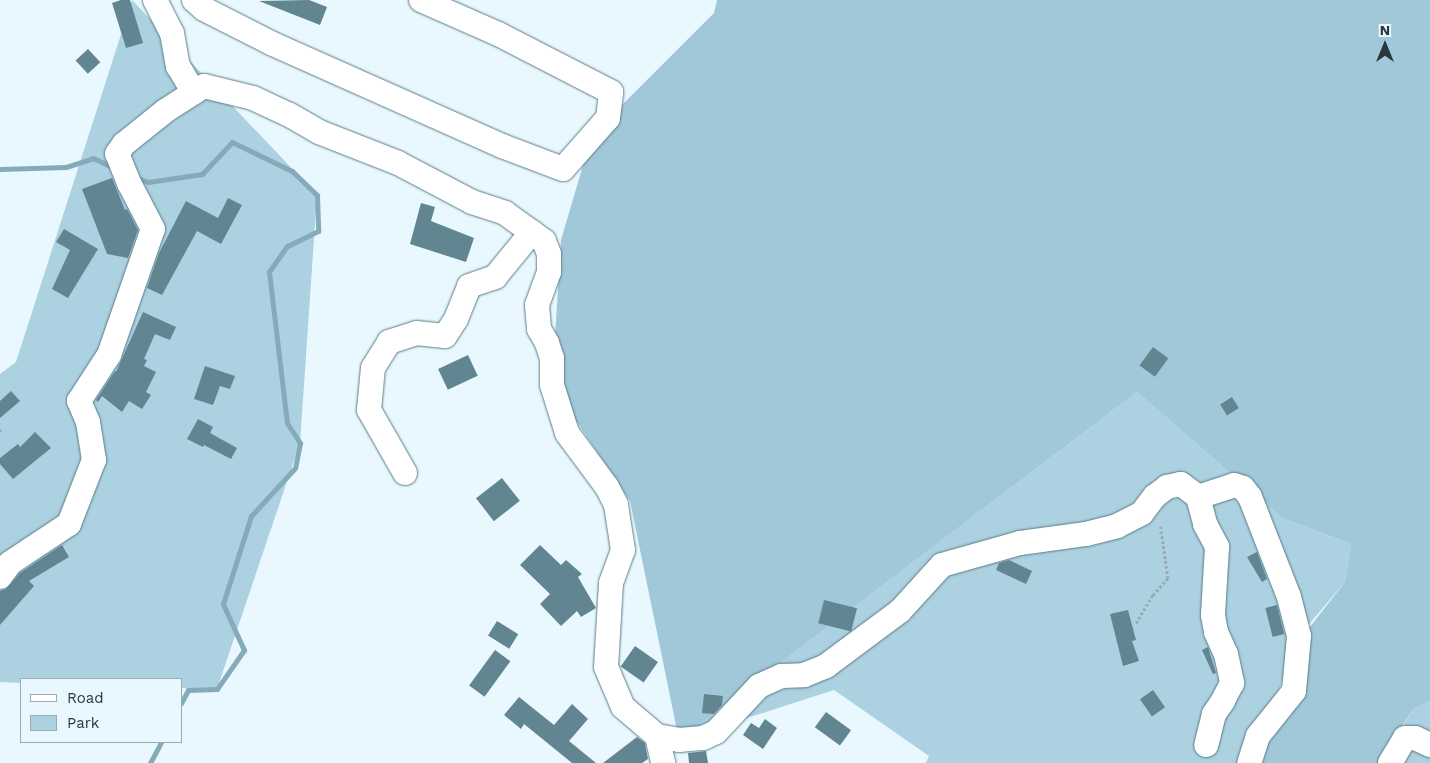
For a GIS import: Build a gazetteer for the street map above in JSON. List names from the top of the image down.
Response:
{
  "legend": ["Road", "Park"],
  "north": "top"
}
